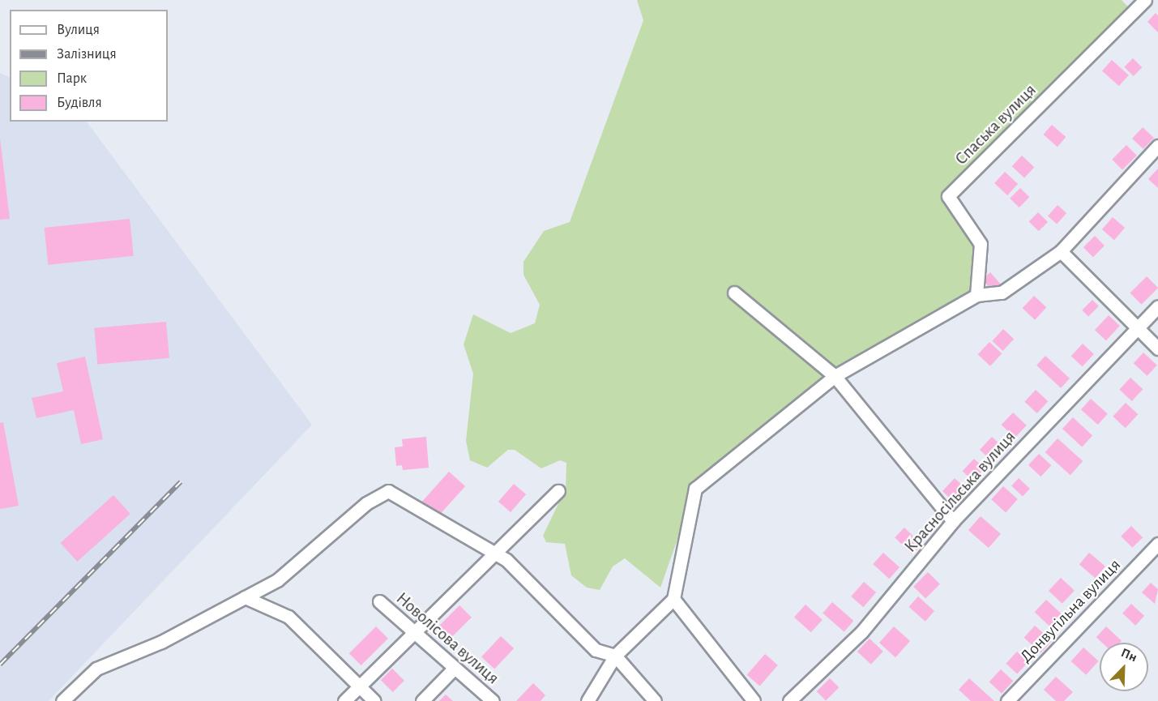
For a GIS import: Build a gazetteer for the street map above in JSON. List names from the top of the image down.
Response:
{
  "streets": {
    "street": [
      "Спаська вулиця",
      "Красносільська вулиця",
      "Донвугільна вулиця",
      "Новолісова вулиця"
    ]
  },
  "legend": [
    "Вулиця",
    "Залізниця",
    "Парк",
    "Будівля"
  ],
  "north": "top right"
}
